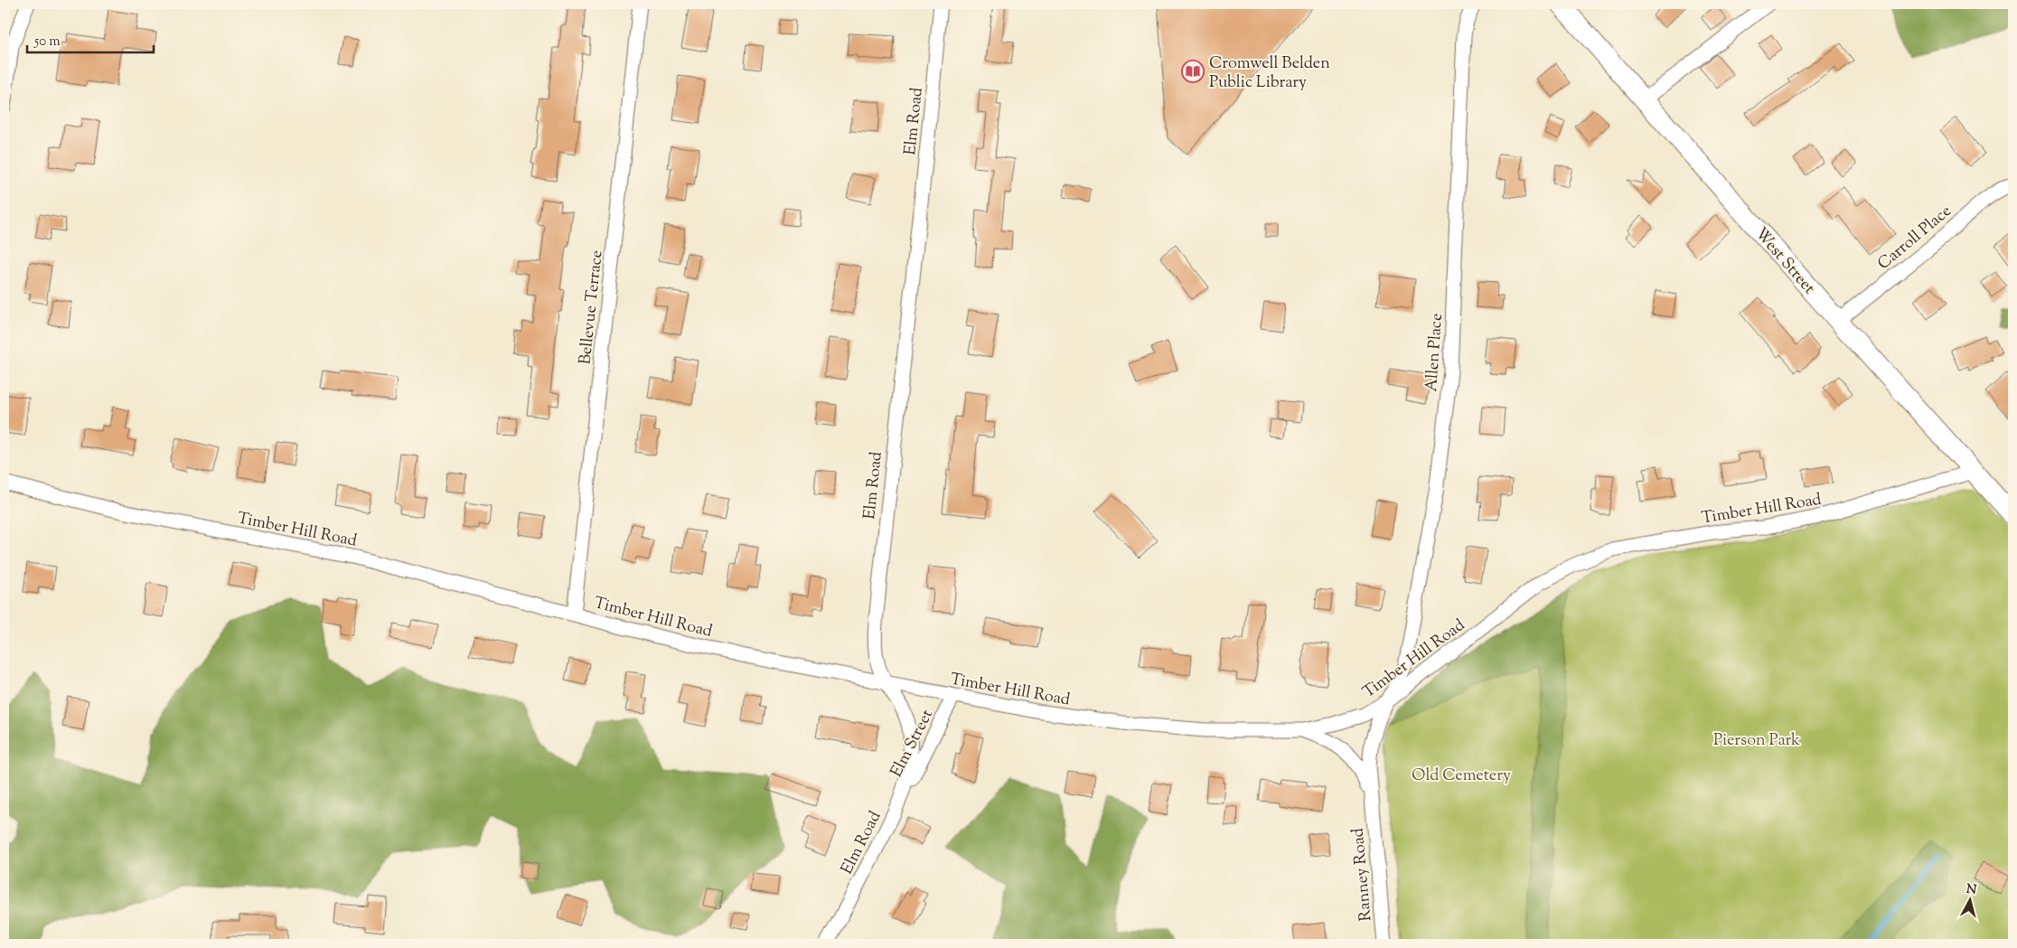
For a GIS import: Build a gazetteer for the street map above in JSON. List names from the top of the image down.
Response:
{
  "streets": {
    "main road": ["West Street"],
    "street": [
      "Elm Road",
      "Carroll Place",
      "Bellevue Terrace",
      "Allen Place",
      "Timber Hill Road",
      "Elm Street",
      "Ranney Road"
    ]
  },
  "crossings": [
    ["Elm Road", "Timber Hill Road"],
    ["Elm Road", "Elm Street"],
    ["Carroll Place", "West Street"],
    ["West Street", "Timber Hill Road"],
    ["Bellevue Terrace", "Timber Hill Road"],
    ["Allen Place", "Timber Hill Road"],
    ["Allen Place", "Ranney Road"],
    ["Timber Hill Road", "Elm Street"],
    ["Timber Hill Road", "Ranney Road"]
  ],
  "parks": ["Pierson Park", "Old Cemetery"],
  "places": {
    "library": ["Cromwell Belden Public Library"]
  },
  "scale_bar": "50 m",
  "north": "top"
}
